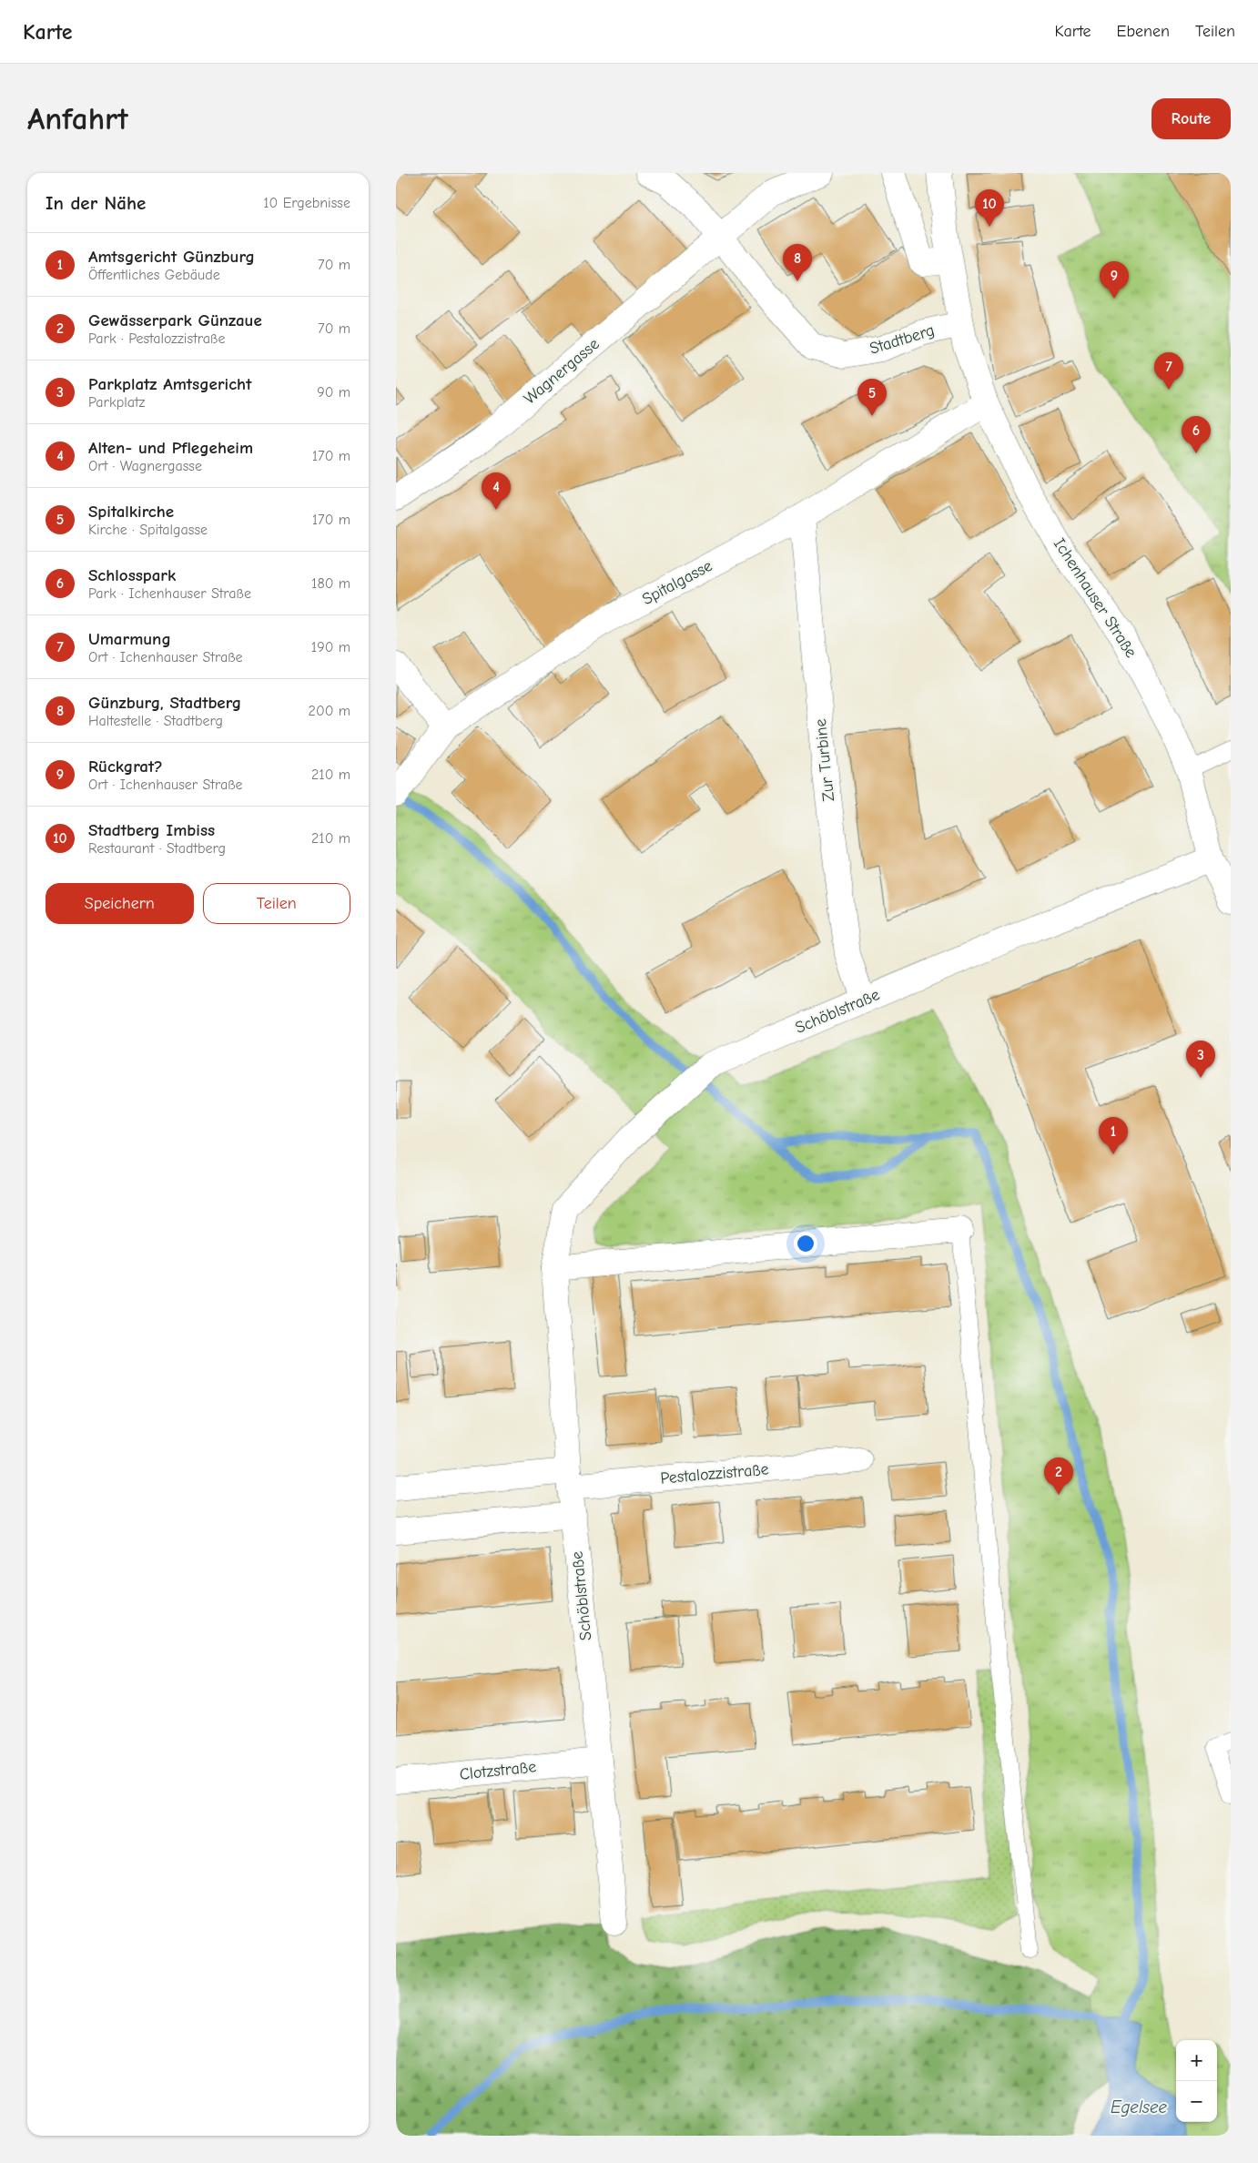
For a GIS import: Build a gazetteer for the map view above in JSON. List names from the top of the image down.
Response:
{
  "streets": {
    "street": [
      "Stadtberg",
      "Wagnergasse",
      "Spitalgasse",
      "Ichenhauser Straße",
      "Zur Turbine",
      "Schöblstraße",
      "Pestalozzistraße",
      "Clotzstraße"
    ]
  },
  "crossings": [
    ["Stadtberg", "Wagnergasse"],
    ["Stadtberg", "Ichenhauser Straße"],
    ["Spitalgasse", "Ichenhauser Straße"],
    ["Spitalgasse", "Zur Turbine"],
    ["Ichenhauser Straße", "Schöblstraße"],
    ["Zur Turbine", "Schöblstraße"],
    ["Schöblstraße", "Pestalozzistraße"],
    ["Schöblstraße", "Clotzstraße"]
  ],
  "water": ["Egelsee"],
  "page": {
    "header": "Karte",
    "nav": ["Karte", "Ebenen", "Teilen"],
    "buttons": [
      "Route",
      ["Speichern", "Teilen"]
    ],
    "title": "Anfahrt",
    "heading": ["In der Nähe", "10 Ergebnisse"],
    "pins": [
      "10",
      "8",
      "9",
      "7",
      "5",
      "6",
      "4",
      "3",
      "1",
      "2"
    ],
    "list": [
      {
        "mark": "1",
        "name": "Amtsgericht Günzburg",
        "note": "Öffentliches Gebäude",
        "value": "70 m"
      },
      {
        "mark": "2",
        "name": "Gewässerpark Günzaue",
        "note": "Park · Pestalozzistraße",
        "value": "70 m"
      },
      {
        "mark": "3",
        "name": "Parkplatz Amtsgericht",
        "note": "Parkplatz",
        "value": "90 m"
      },
      {
        "mark": "4",
        "name": "Alten- und Pflegeheim",
        "note": "Ort · Wagnergasse",
        "value": "170 m"
      },
      {
        "mark": "5",
        "name": "Spitalkirche",
        "note": "Kirche · Spitalgasse",
        "value": "170 m"
      },
      {
        "mark": "6",
        "name": "Schlosspark",
        "note": "Park · Ichenhauser Straße",
        "value": "180 m"
      },
      {
        "mark": "7",
        "name": "Umarmung",
        "note": "Ort · Ichenhauser Straße",
        "value": "190 m"
      },
      {
        "mark": "8",
        "name": "Günzburg, Stadtberg",
        "note": "Haltestelle · Stadtberg",
        "value": "200 m"
      },
      {
        "mark": "9",
        "name": "Rückgrat?",
        "note": "Ort · Ichenhauser Straße",
        "value": "210 m"
      },
      {
        "mark": "10",
        "name": "Stadtberg Imbiss",
        "note": "Restaurant · Stadtberg",
        "value": "210 m"
      }
    ],
    "map_buttons": ["+", "−"]
  }
}
